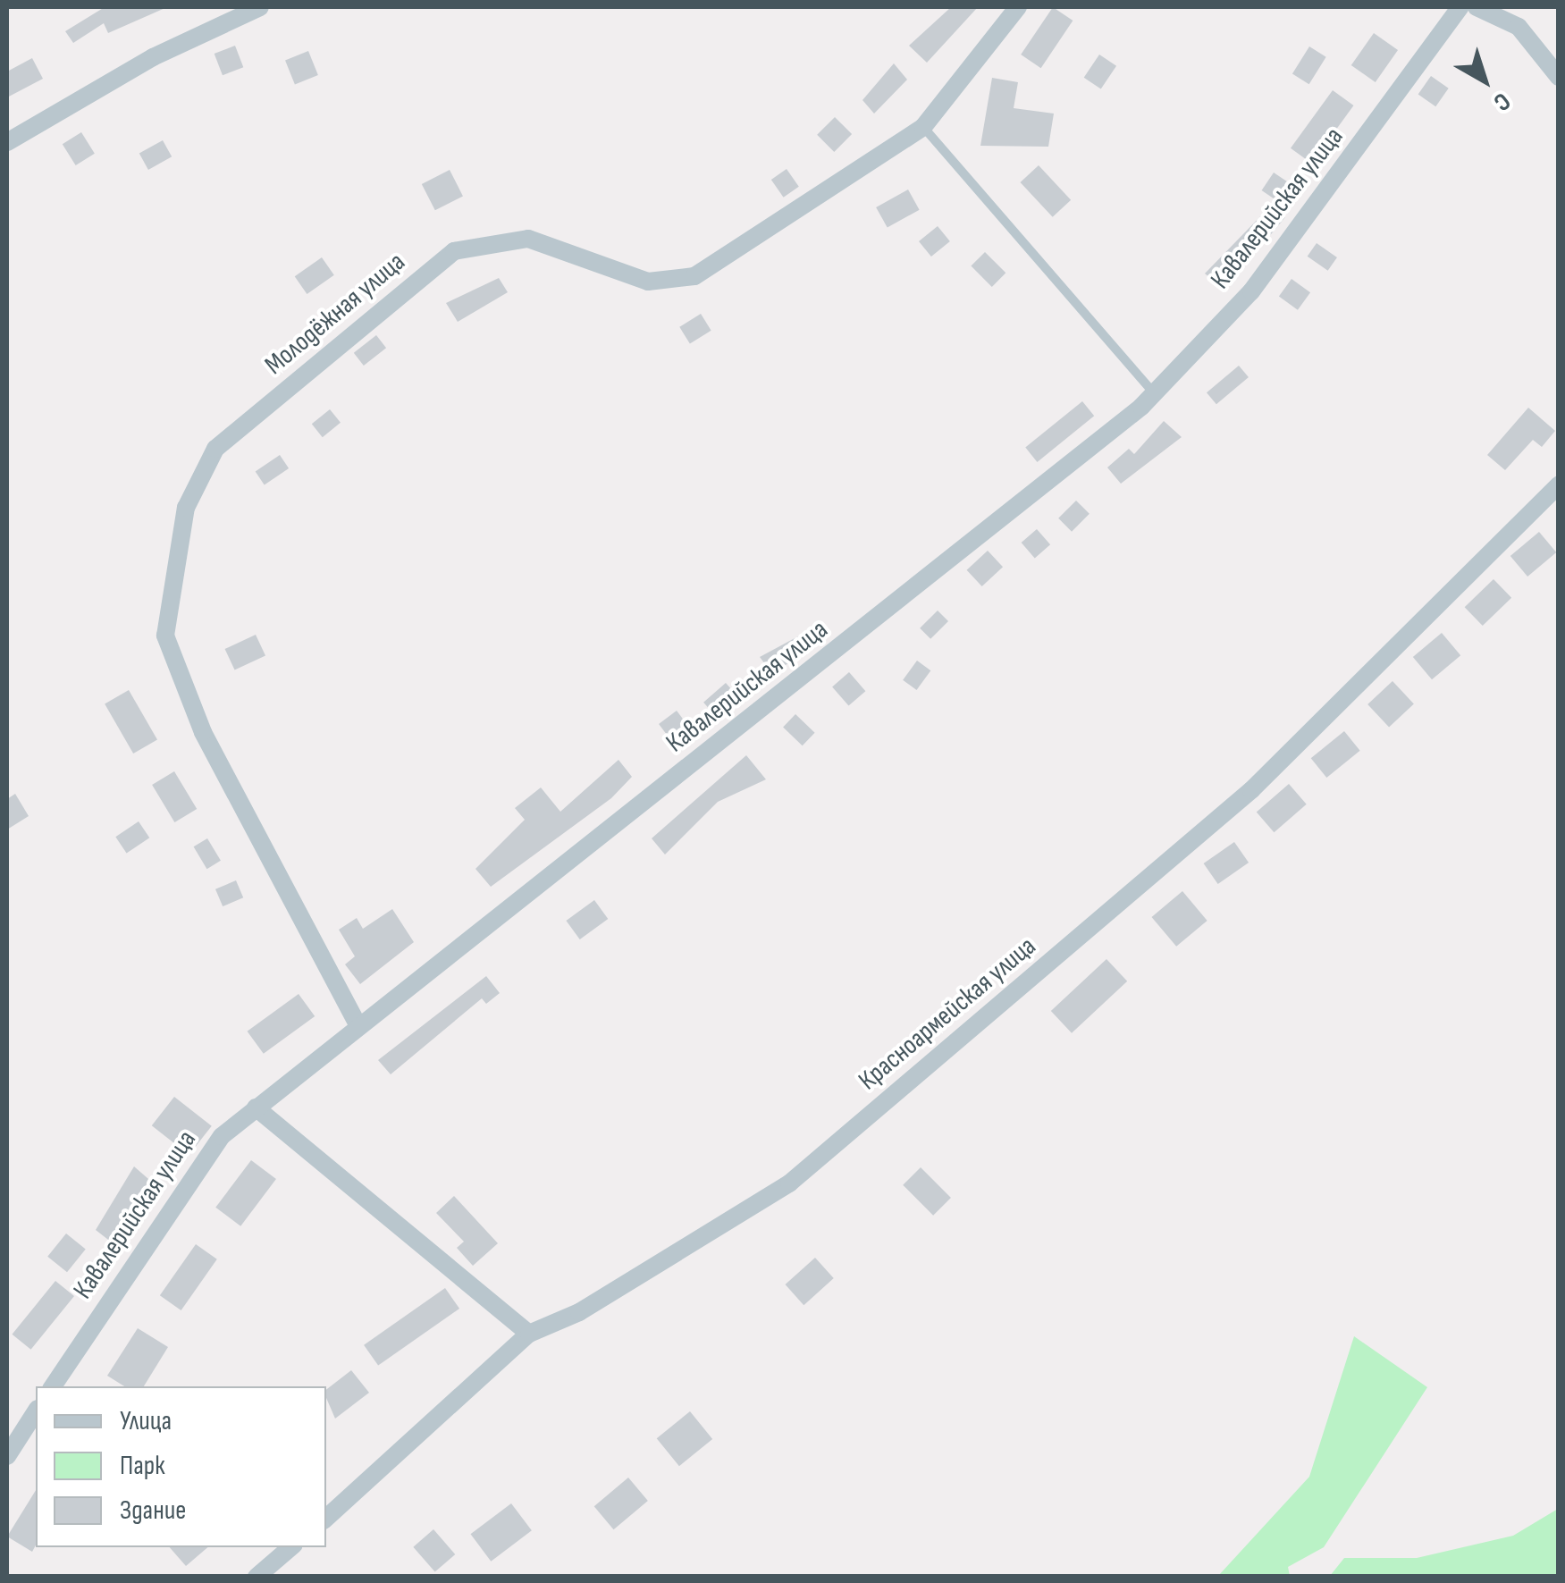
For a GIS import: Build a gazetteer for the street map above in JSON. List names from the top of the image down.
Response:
{
  "streets": {
    "street": ["Кавалерийская улица", "Молодёжная улица", "Красноармейская улица"]
  },
  "crossings": [
    ["Кавалерийская улица", "Молодёжная улица"]
  ],
  "legend": ["Улица", "Парк", "Здание"],
  "north": "bottom right"
}
